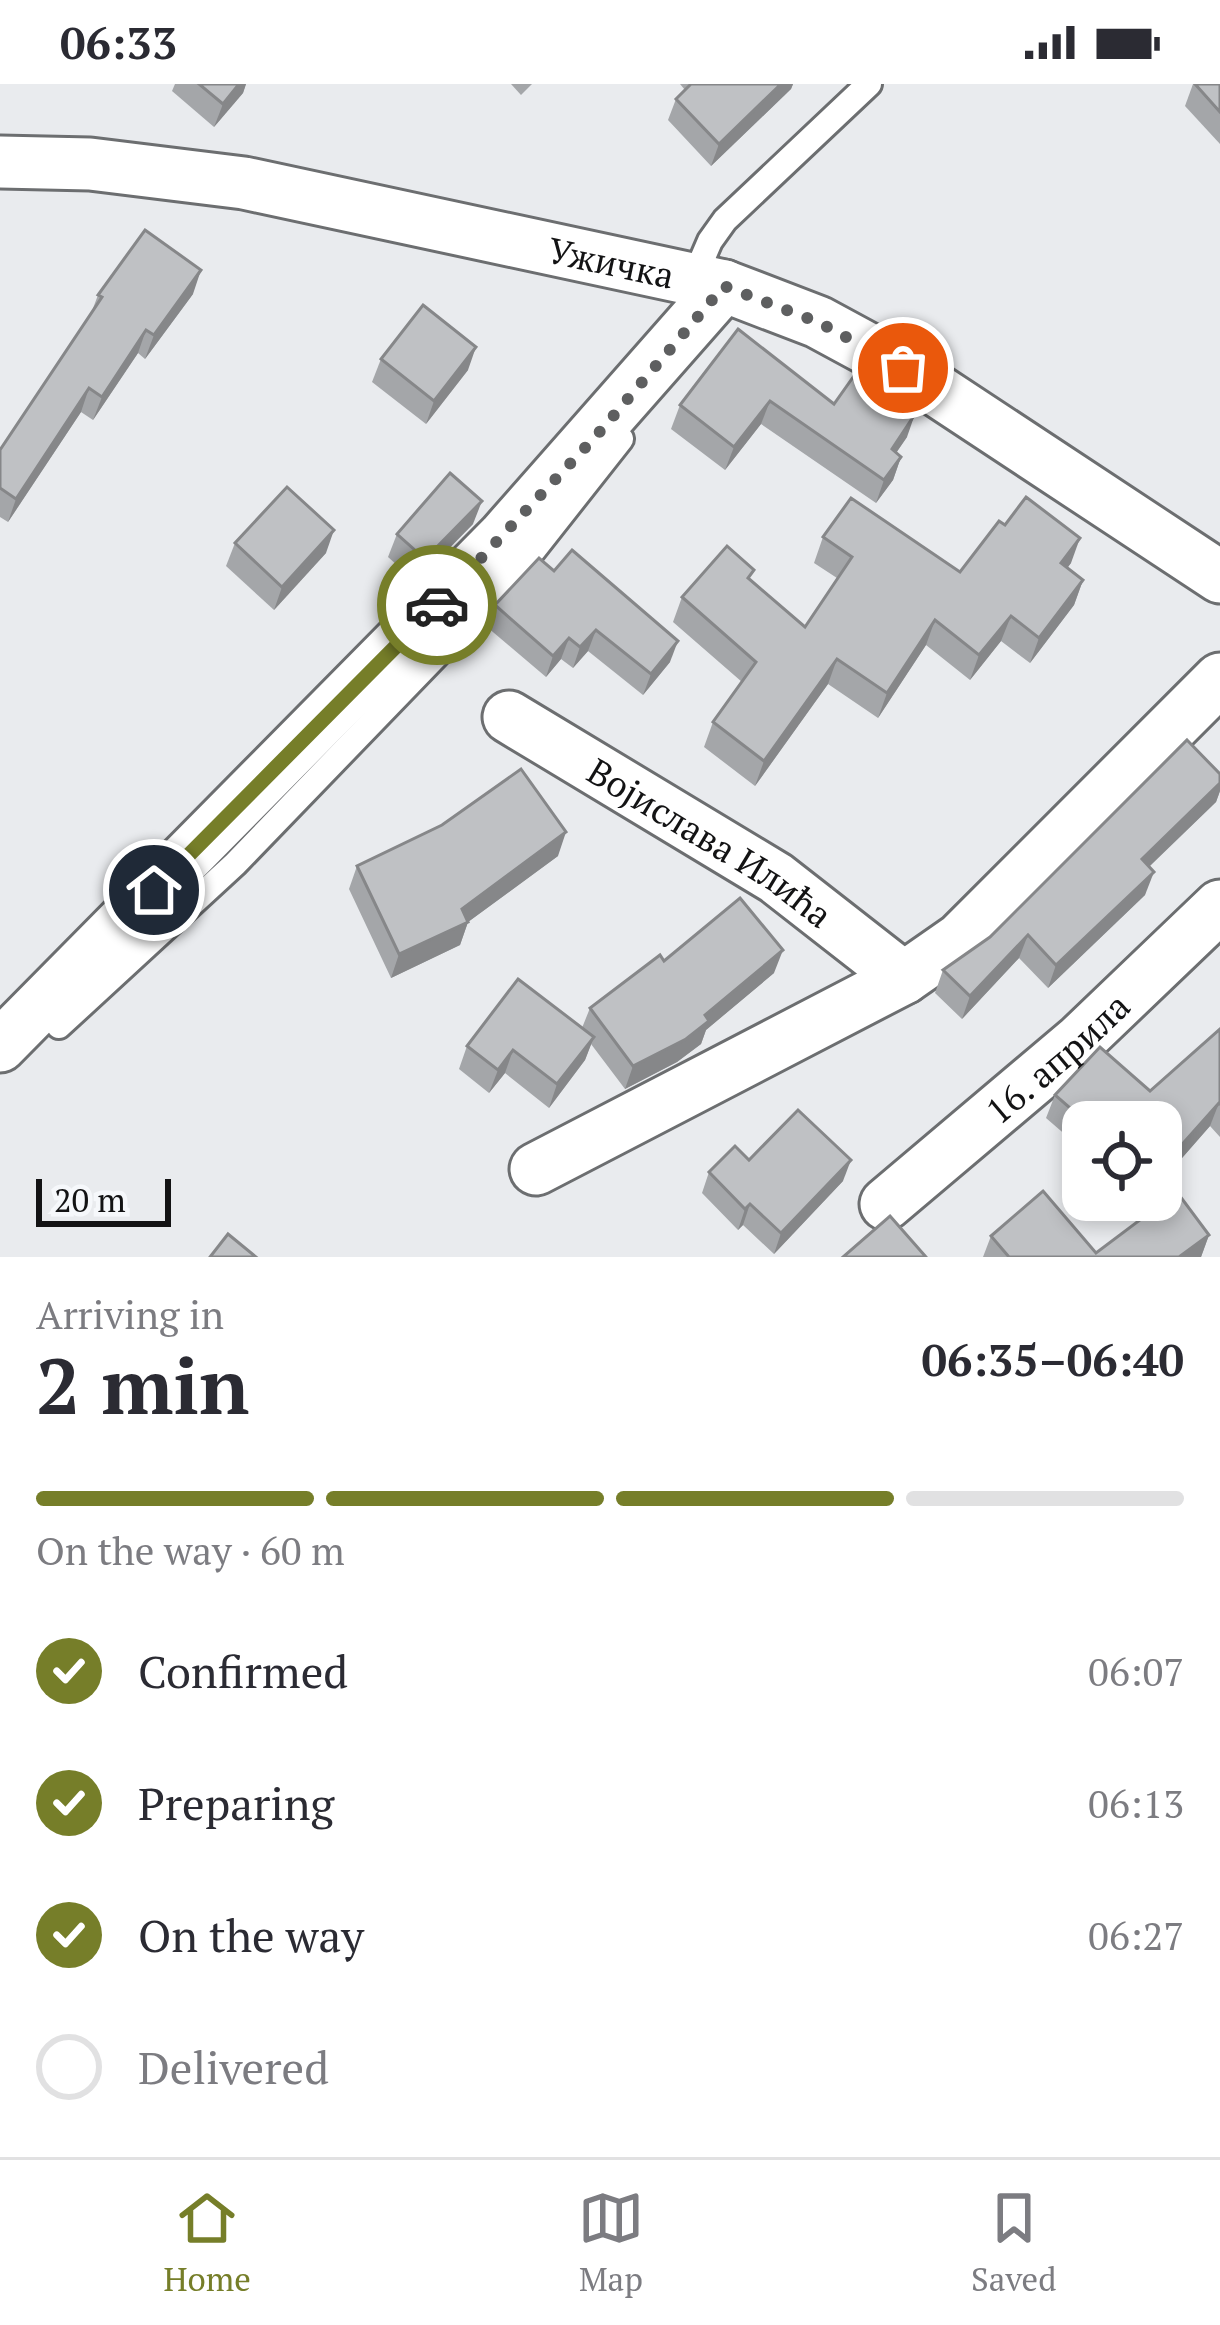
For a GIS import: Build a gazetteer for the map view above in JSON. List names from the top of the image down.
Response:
{
  "streets": {
    "street": ["Ужичка", "Војислава Илића", "16. априла"]
  },
  "scale_bar": "20 m",
  "page": {
    "status": "06:33",
    "scale": "20 m",
    "heading": ["2 min", "Arriving in", "06:35–06:40"],
    "bar": "On the way · 60 m",
    "list": [
      ["Confirmed", "06:07"],
      ["Preparing", "06:13"],
      ["On the way", "06:27"],
      "Delivered"
    ],
    "tabs": ["Home", "Map", "Saved"]
  }
}
